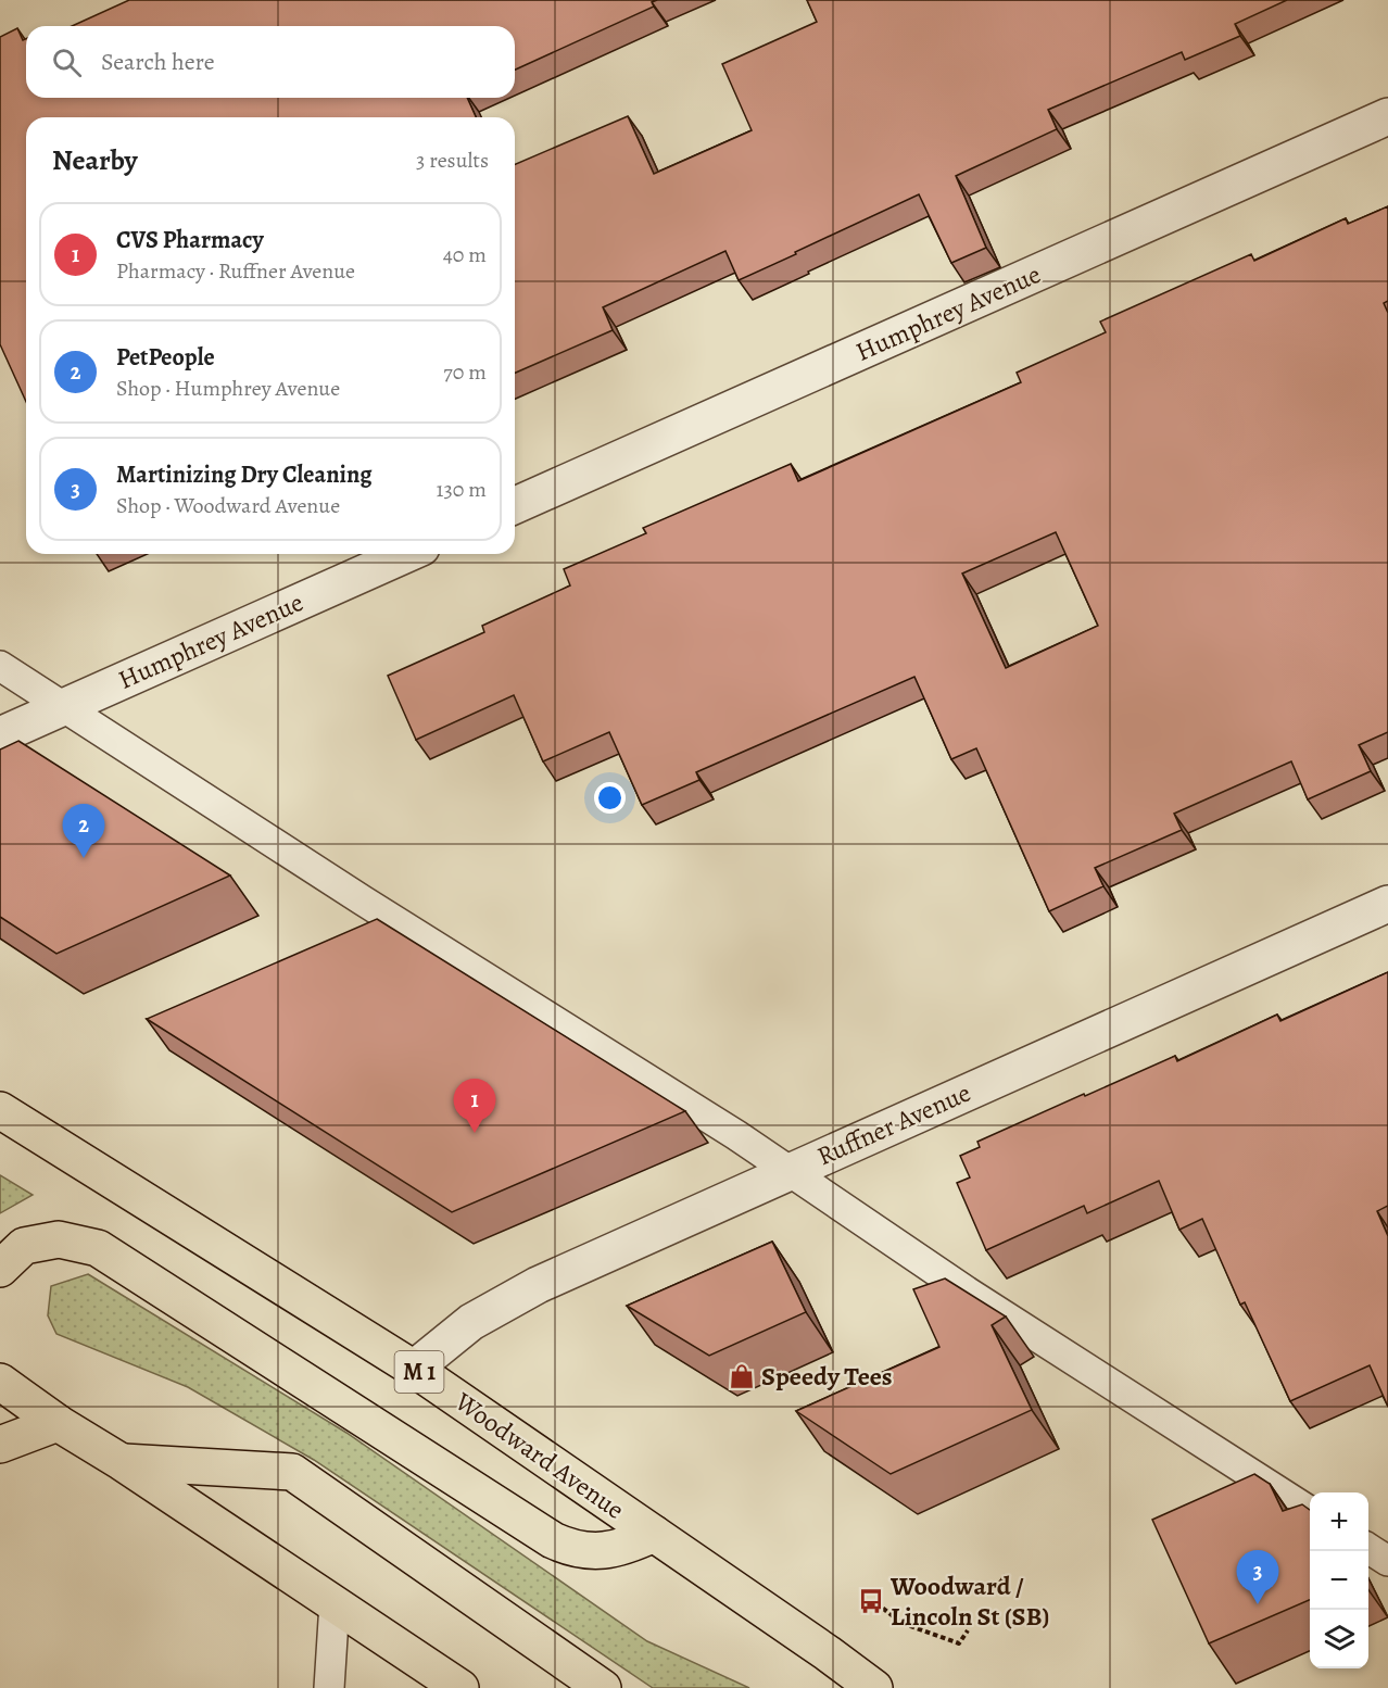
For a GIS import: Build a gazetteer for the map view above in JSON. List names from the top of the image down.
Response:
{
  "streets": {
    "main road": ["M 1", "Woodward Avenue"],
    "street": ["Humphrey Avenue", "Ruffner Avenue"]
  },
  "crossings": [
    ["Ruffner Avenue", "Woodward Avenue"]
  ],
  "places": {
    "shop": ["Speedy Tees"],
    "bus stop": ["Woodward / Lincoln St (SB)"]
  },
  "page": {
    "search": "Search here",
    "heading": ["Nearby", "3 results"],
    "list": [
      {
        "mark": "1",
        "name": "CVS Pharmacy",
        "note": "Pharmacy · Ruffner Avenue",
        "value": "40 m"
      },
      {
        "mark": "2",
        "name": "PetPeople",
        "note": "Shop · Humphrey Avenue",
        "value": "70 m"
      },
      {
        "mark": "3",
        "name": "Martinizing Dry Cleaning",
        "note": "Shop · Woodward Avenue",
        "value": "130 m"
      }
    ],
    "pins": ["2", "1", "3"],
    "map_buttons": ["+", "−"]
  }
}
